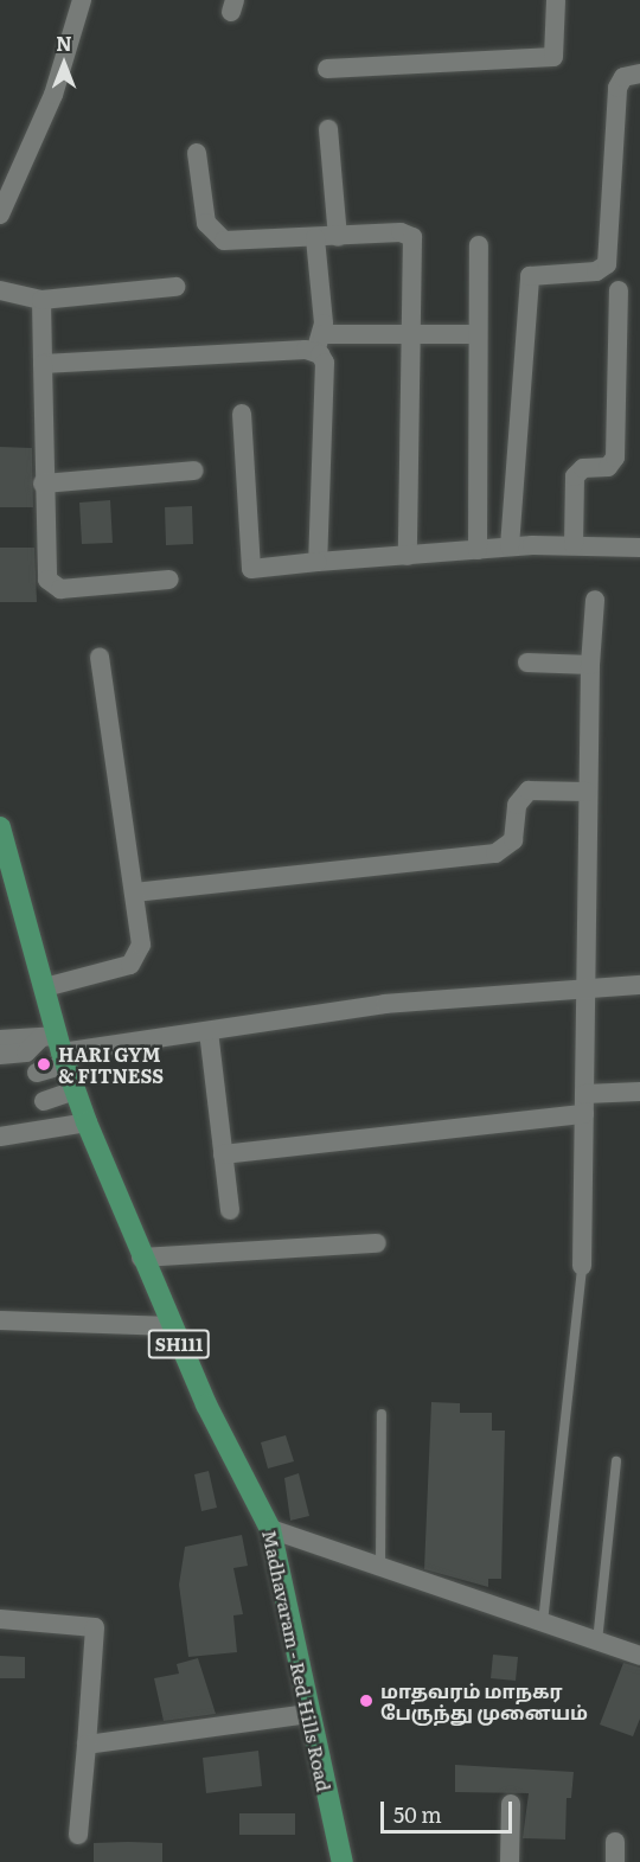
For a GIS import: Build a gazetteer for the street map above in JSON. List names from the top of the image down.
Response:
{
  "streets": {
    "main road": ["SH111", "Madhavaram - Red Hills Road"]
  },
  "places": ["HARI GYM & FITNESS", "மாதவரம் மாநகர பேருந்து முனையம்"],
  "scale_bar": "50 m",
  "north": "top"
}
